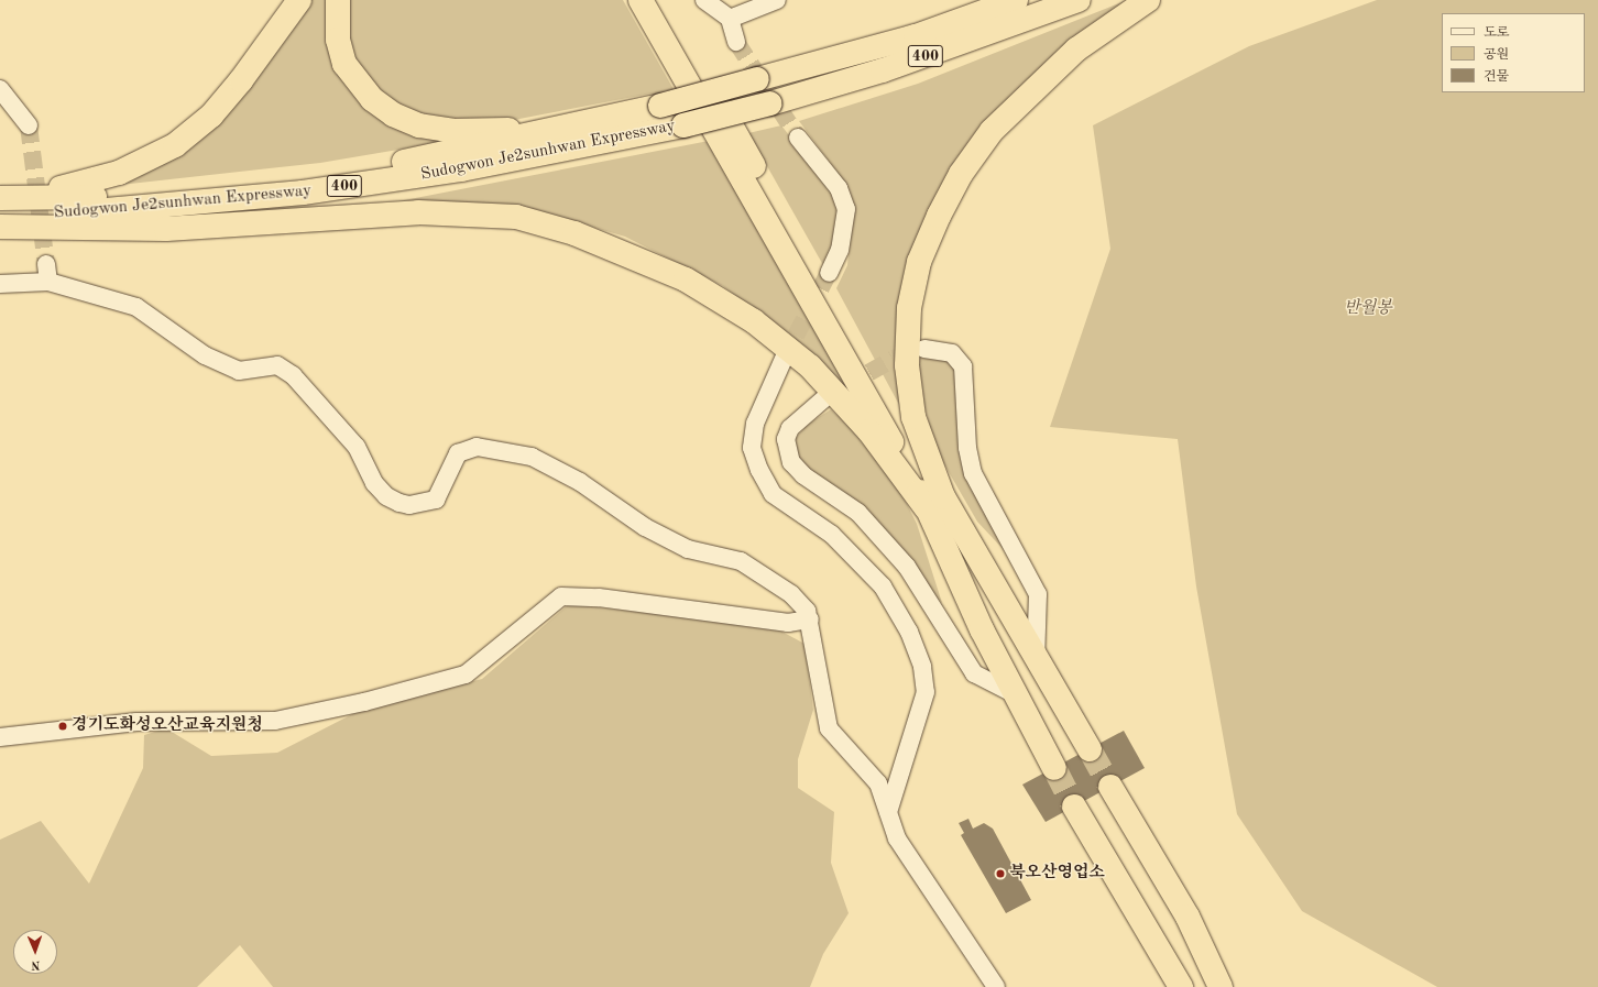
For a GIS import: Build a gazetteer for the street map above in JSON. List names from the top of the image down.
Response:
{
  "streets": {
    "highway": ["400", "Sudogwon Je2sunhwan Expressway"]
  },
  "parks": ["반월봉"],
  "places": ["경기도화성오산교육지원청", "북오산영업소"],
  "legend": ["도로", "공원", "건물"],
  "north": "bottom"
}
